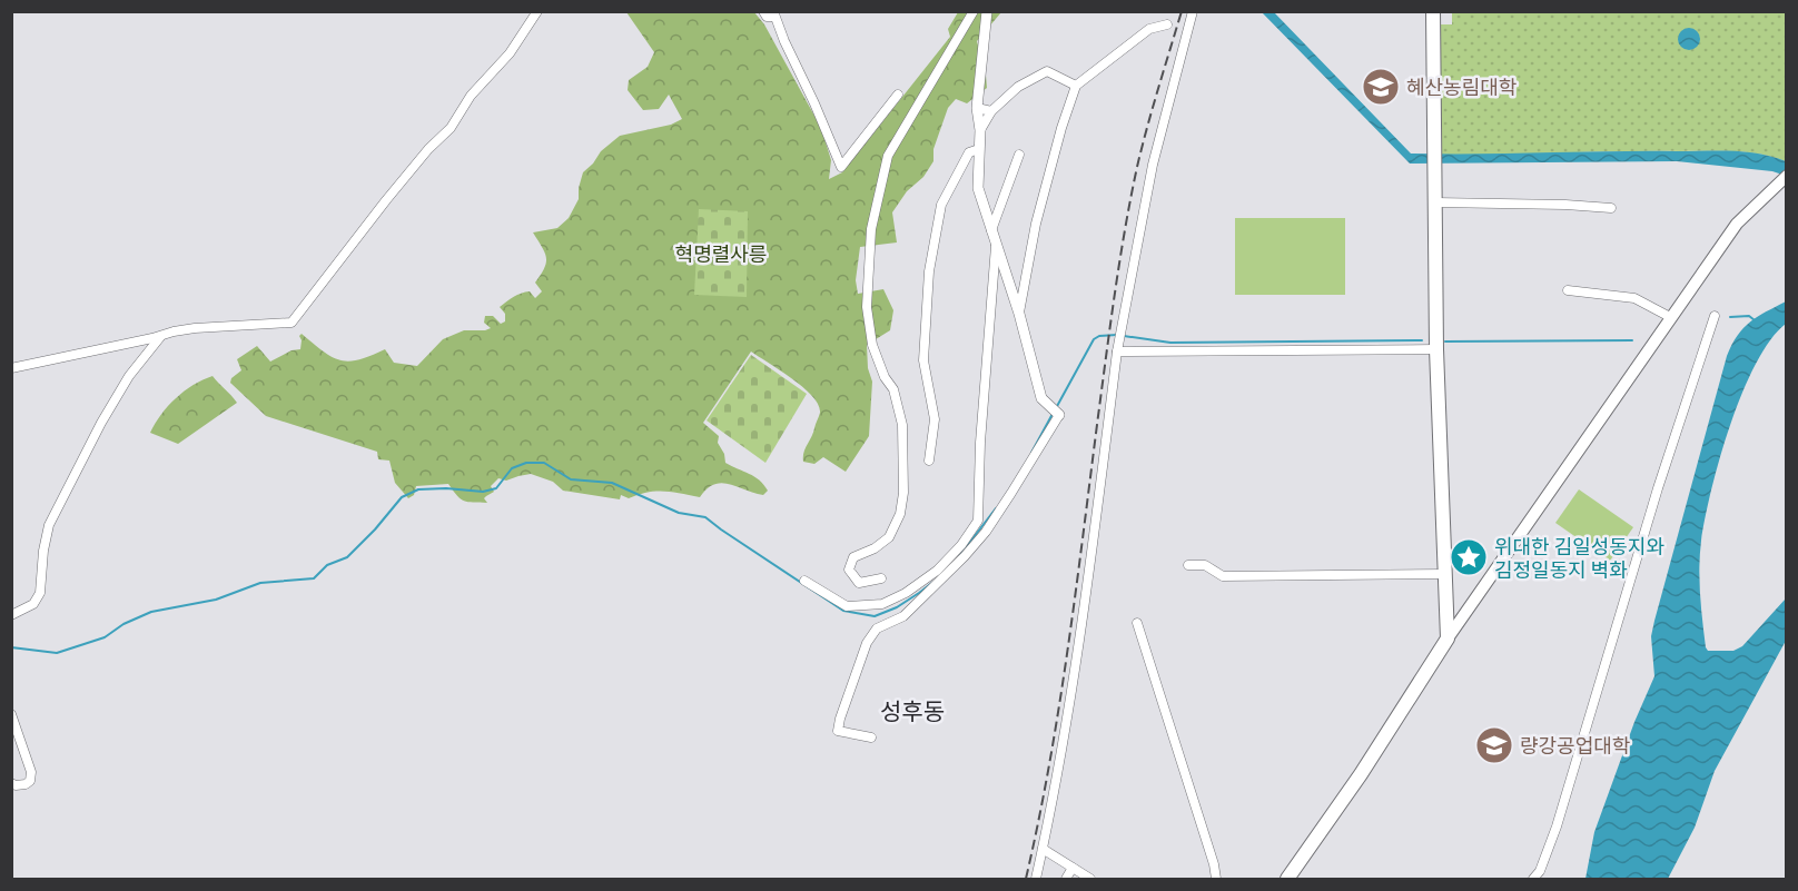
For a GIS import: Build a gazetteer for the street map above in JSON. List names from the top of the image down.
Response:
{
  "districts": ["성후동"],
  "parks": ["혁명렬사릉"],
  "places": {
    "school or university": ["혜산농림대학", "량강공업대학"],
    "place": ["위대한 김일성동지와 김정일동지 벽화"]
  }
}
